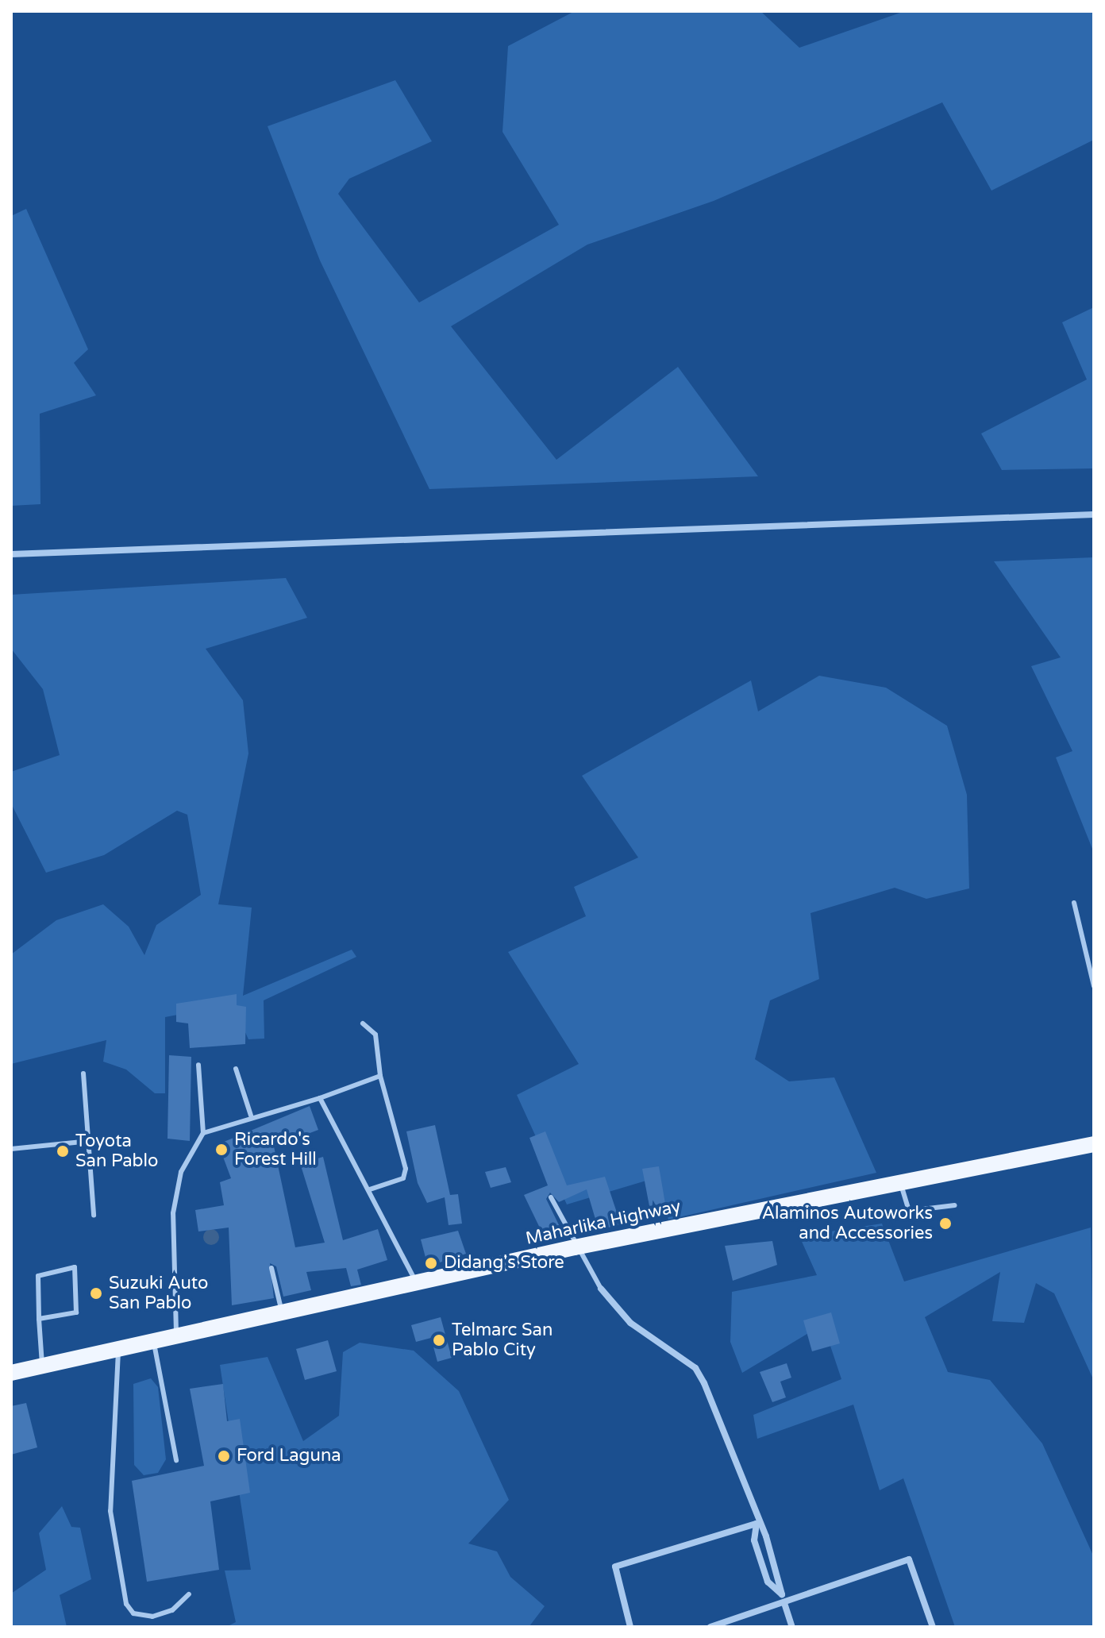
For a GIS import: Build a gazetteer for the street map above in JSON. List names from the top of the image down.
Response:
{
  "streets": {
    "main road": ["Maharlika Highway"]
  },
  "places": [
    "Ricardo's Forest Hill",
    "Toyota San Pablo",
    "Alaminos Autoworks and Accessories",
    "Didang's Store",
    "Suzuki Auto San Pablo",
    "Telmarc San Pablo City",
    "Ford Laguna"
  ]
}
